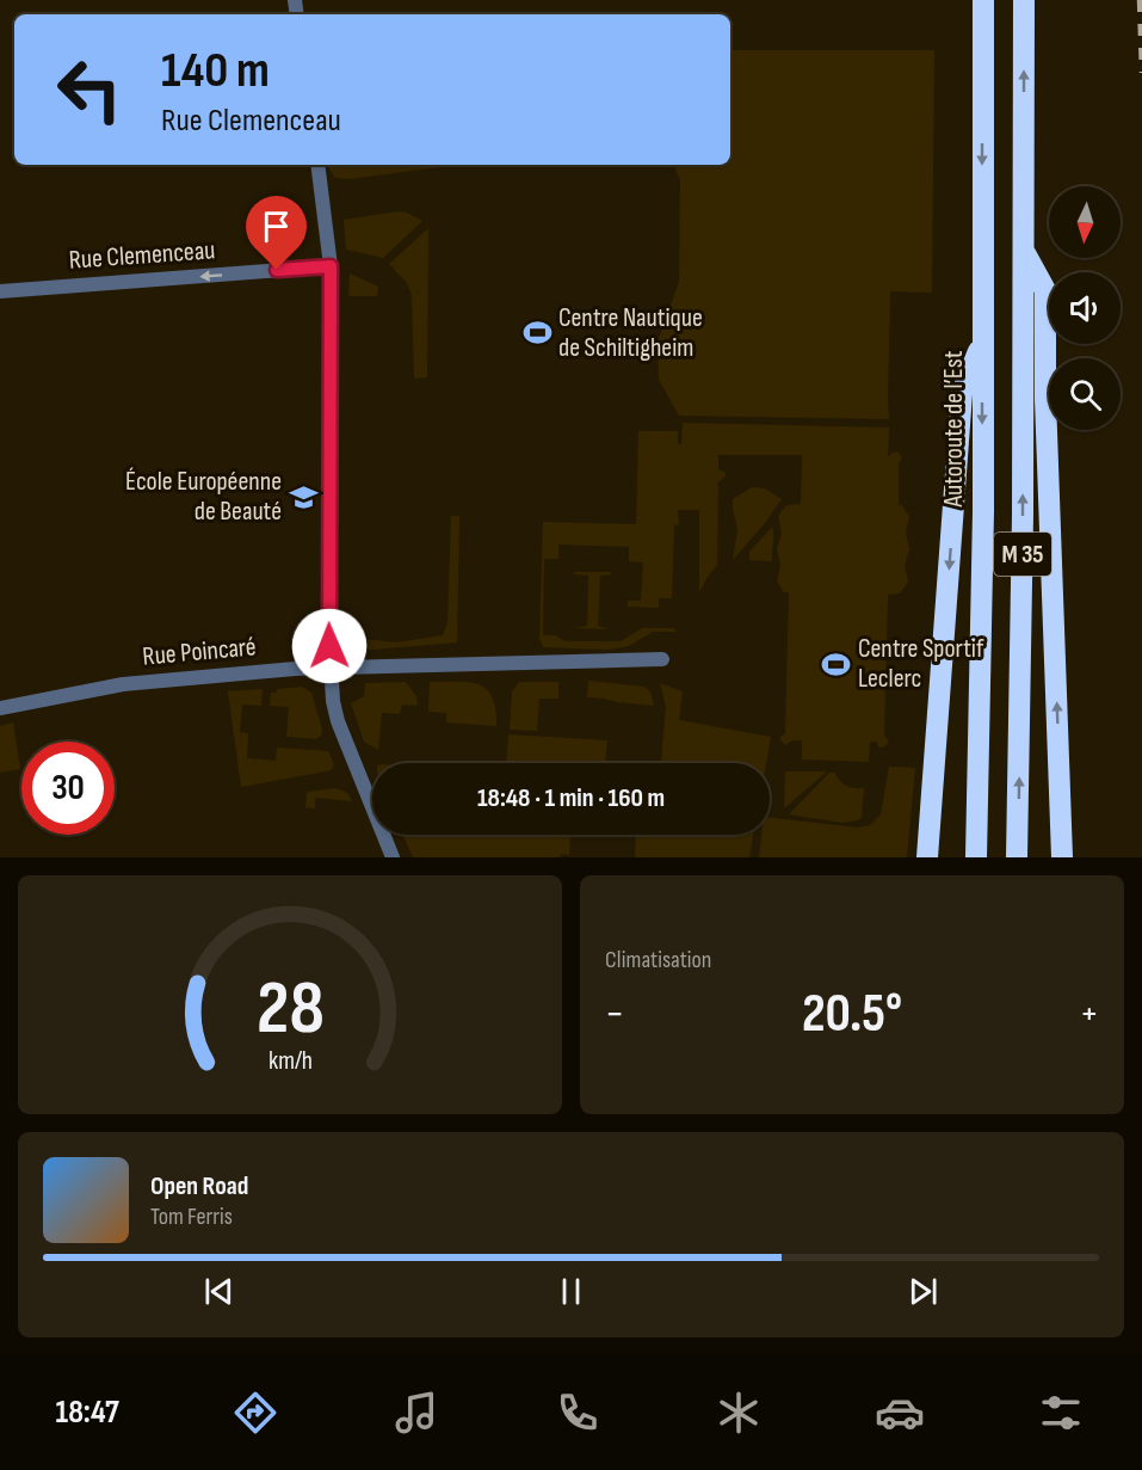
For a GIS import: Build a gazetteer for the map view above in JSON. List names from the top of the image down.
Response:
{
  "streets": {
    "highway": ["Autoroute de l’Est", "M 35"],
    "street": ["Rue Clemenceau", "Rue Poincaré"]
  },
  "one_way": ["Rue Clemenceau"],
  "places": {
    "sports": ["Centre Nautique de Schiltigheim", "Centre Sportif Leclerc"],
    "school or university": ["École Européenne de Beauté"]
  },
  "north": "bottom",
  "page": {
    "turn": ["140 m", "Rue Clemenceau"],
    "limit": "30",
    "trip": "18:48 · 1 min · 160 m",
    "tile": "Climatisation",
    "heat": ["−", "20.5°", "+"],
    "song": ["Open Road", "Tom Ferris"],
    "tabs": "18:47",
    "gauge": ["28", "km/h"]
  }
}
